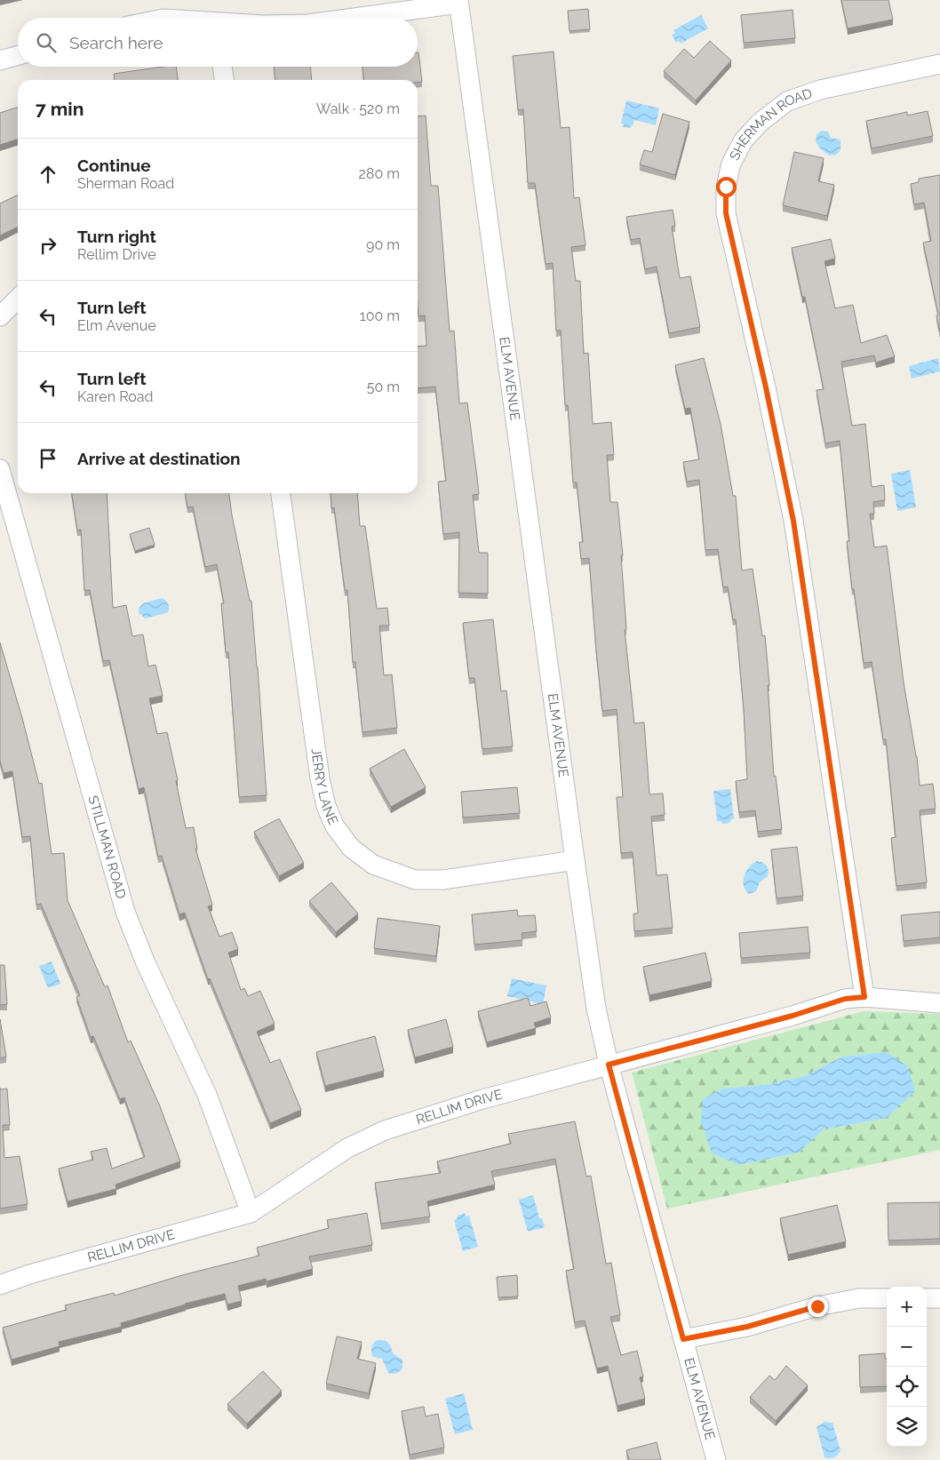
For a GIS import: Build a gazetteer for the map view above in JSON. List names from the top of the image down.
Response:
{
  "streets": {
    "street": [
      "SHERMAN ROAD",
      "ELM AVENUE",
      "JERRY LANE",
      "STILLMAN ROAD",
      "RELLIM DRIVE"
    ]
  },
  "crossings": [
    ["SHERMAN ROAD", "RELLIM DRIVE"],
    ["ELM AVENUE", "JERRY LANE"],
    ["ELM AVENUE", "RELLIM DRIVE"],
    ["STILLMAN ROAD", "RELLIM DRIVE"]
  ],
  "page": {
    "search": "Search here",
    "heading": ["7 min", "Walk · 520 m"],
    "list": [
      ["Continue", "Sherman Road", "280 m"],
      ["Turn right", "Rellim Drive", "90 m"],
      ["Turn left", "Elm Avenue", "100 m"],
      ["Turn left", "Karen Road", "50 m"],
      "Arrive at destination"
    ],
    "map_buttons": ["+", "−"]
  }
}
